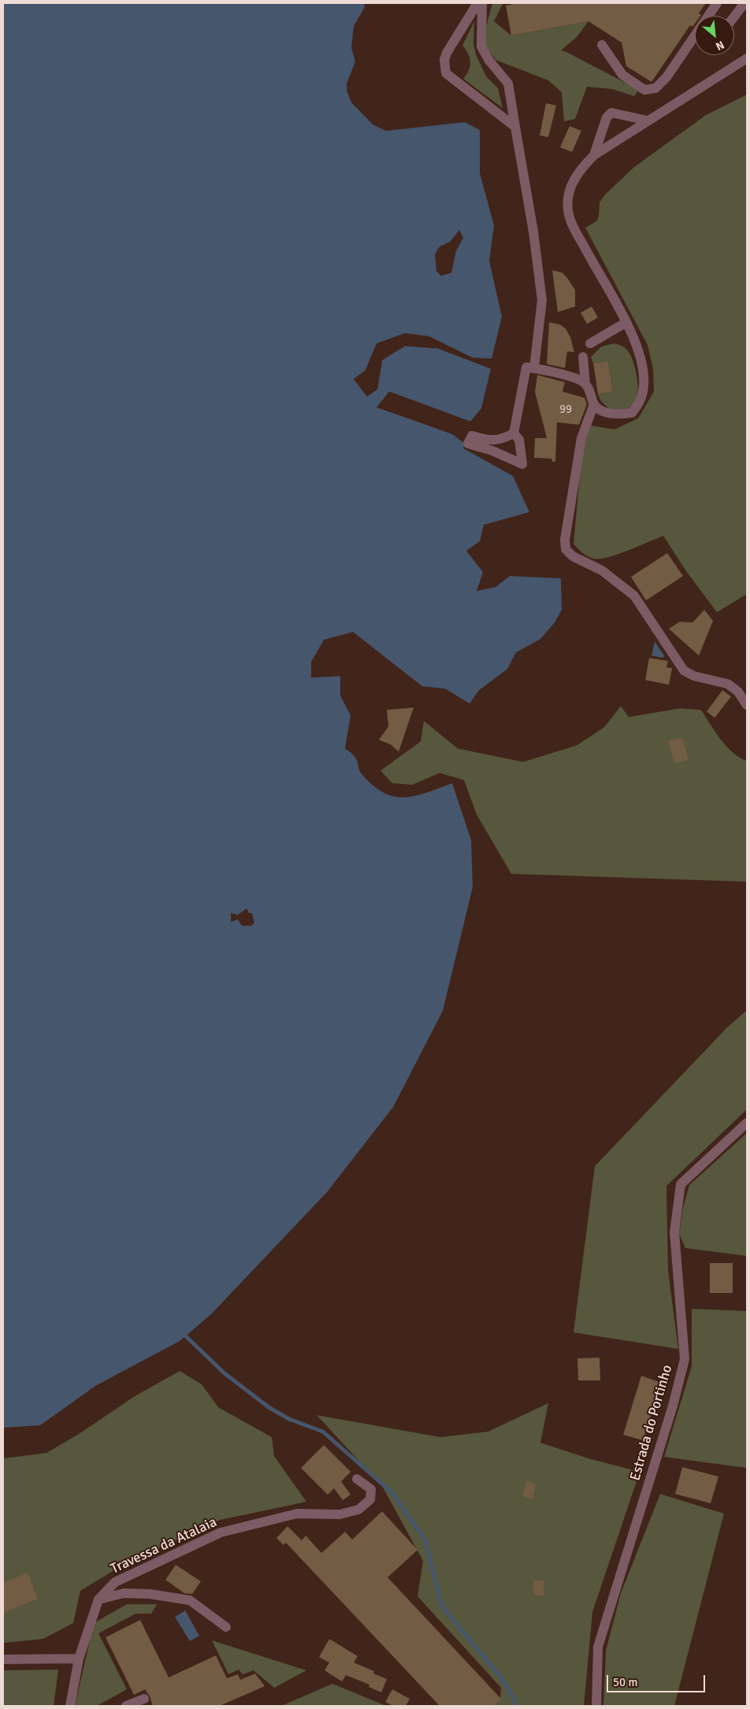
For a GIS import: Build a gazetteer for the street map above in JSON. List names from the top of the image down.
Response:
{
  "streets": {
    "street": ["Estrada do Portinho", "Travessa da Atalaia"]
  },
  "house_numbers": ["99"],
  "scale_bar": "50 m",
  "north": "bottom right"
}
